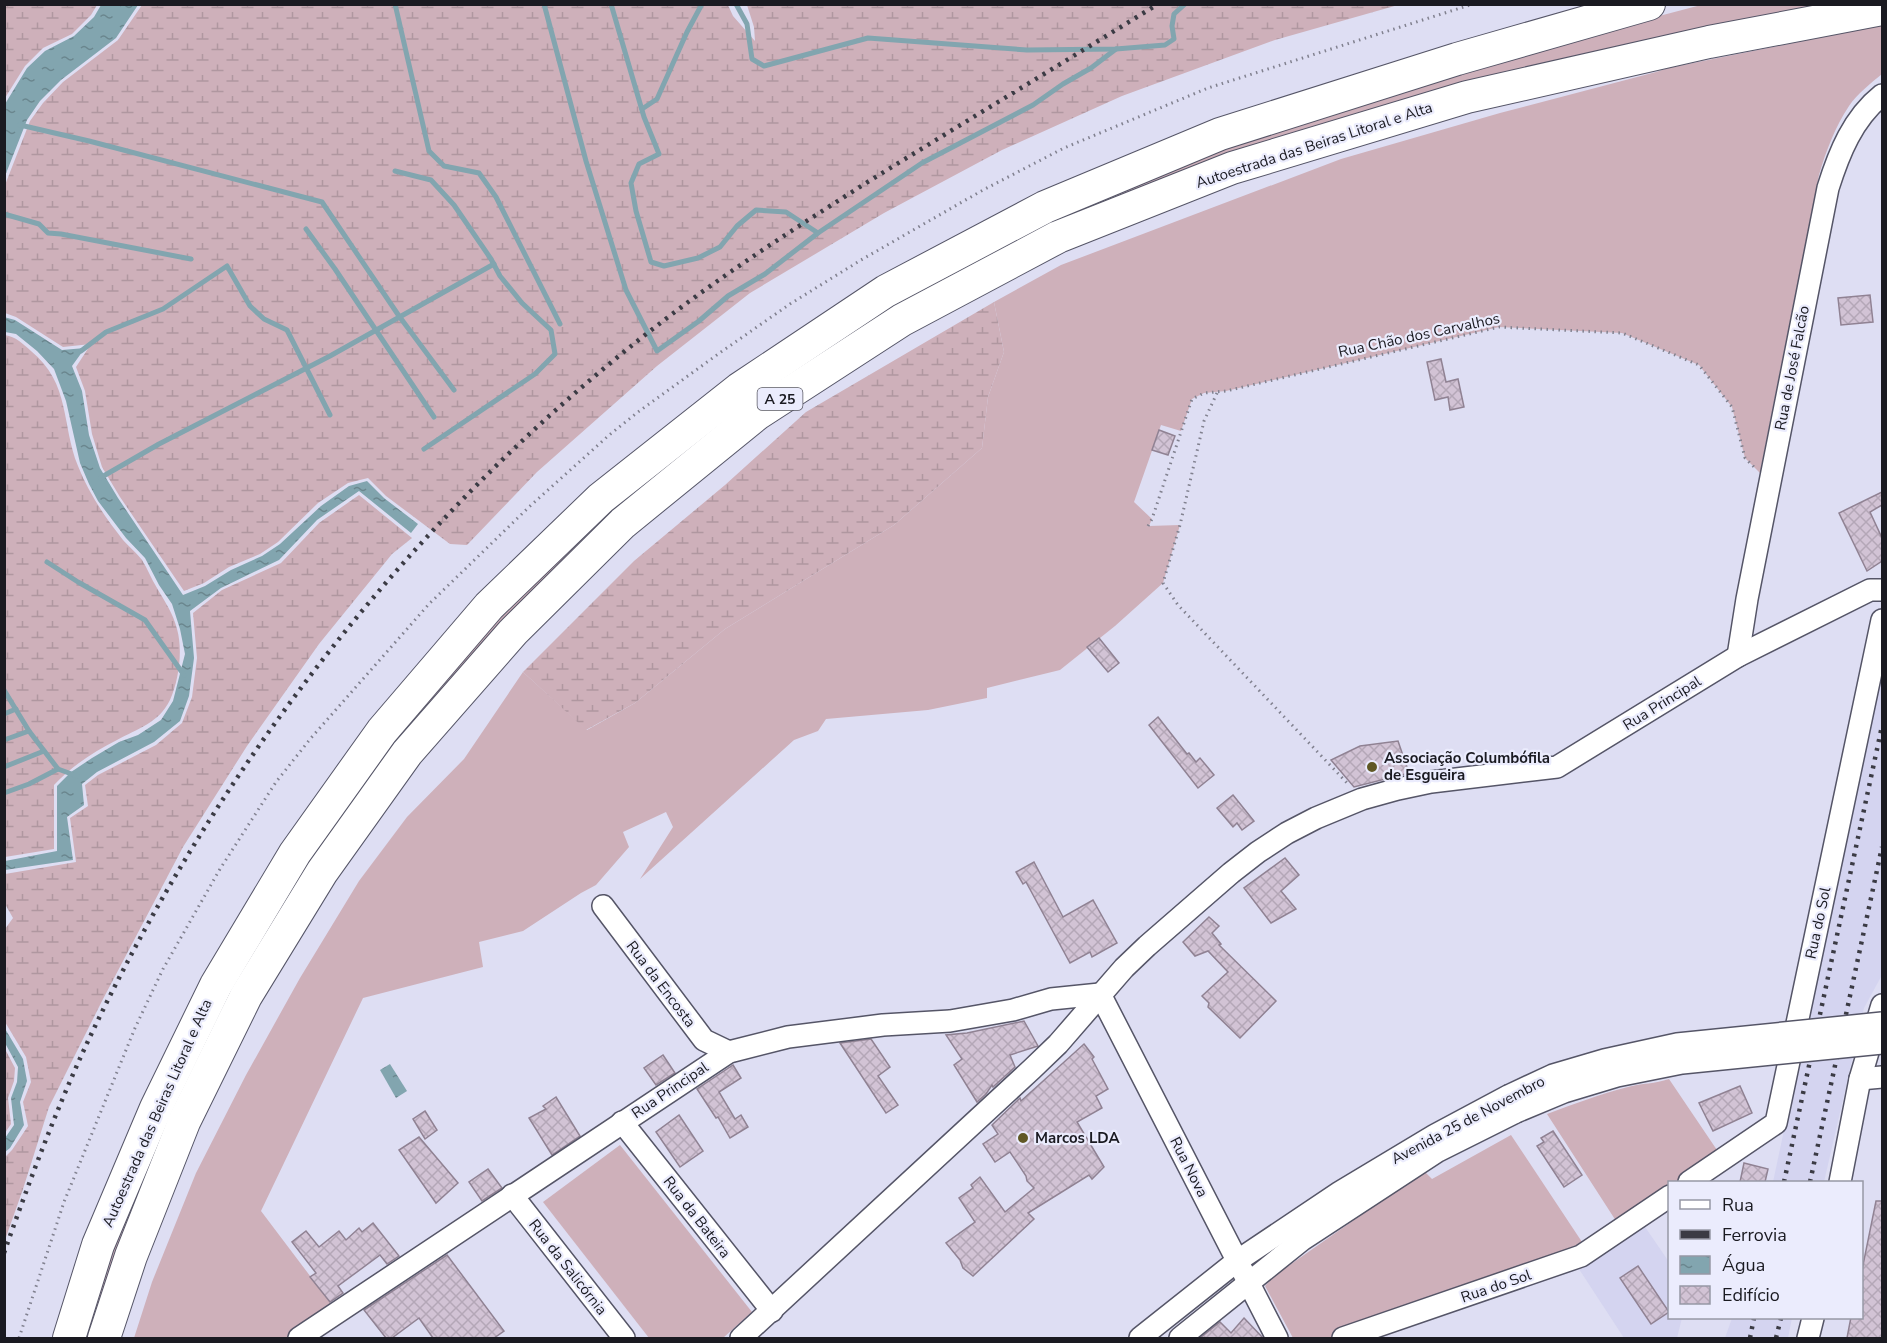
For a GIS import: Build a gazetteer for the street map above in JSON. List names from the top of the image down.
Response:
{
  "streets": {
    "highway": ["Autoestrada das Beiras Litoral e Alta", "A 25"],
    "street": [
      "Rua de José Falcão",
      "Rua Principal",
      "Rua do Sol",
      "Rua da Encosta",
      "Avenida 25 de Novembro",
      "Rua Nova",
      "Rua da Bateira",
      "Rua da Salicórnia"
    ],
    "path": ["Rua Chão dos Carvalhos"]
  },
  "crossings": [
    ["Rua Chão dos Carvalhos", "Rua de José Falcão"],
    ["Rua de José Falcão", "Rua Principal"],
    ["Rua Principal", "Rua da Encosta"],
    ["Rua Principal", "Rua Nova"],
    ["Rua Principal", "Rua da Bateira"],
    ["Rua Principal", "Rua da Salicórnia"],
    ["Avenida 25 de Novembro", "Rua Nova"]
  ],
  "places": ["Associação Columbófila de Esgueira", "Marcos LDA"],
  "legend": [
    "Rua",
    "Ferrovia",
    "Água",
    "Edifício"
  ]
}
